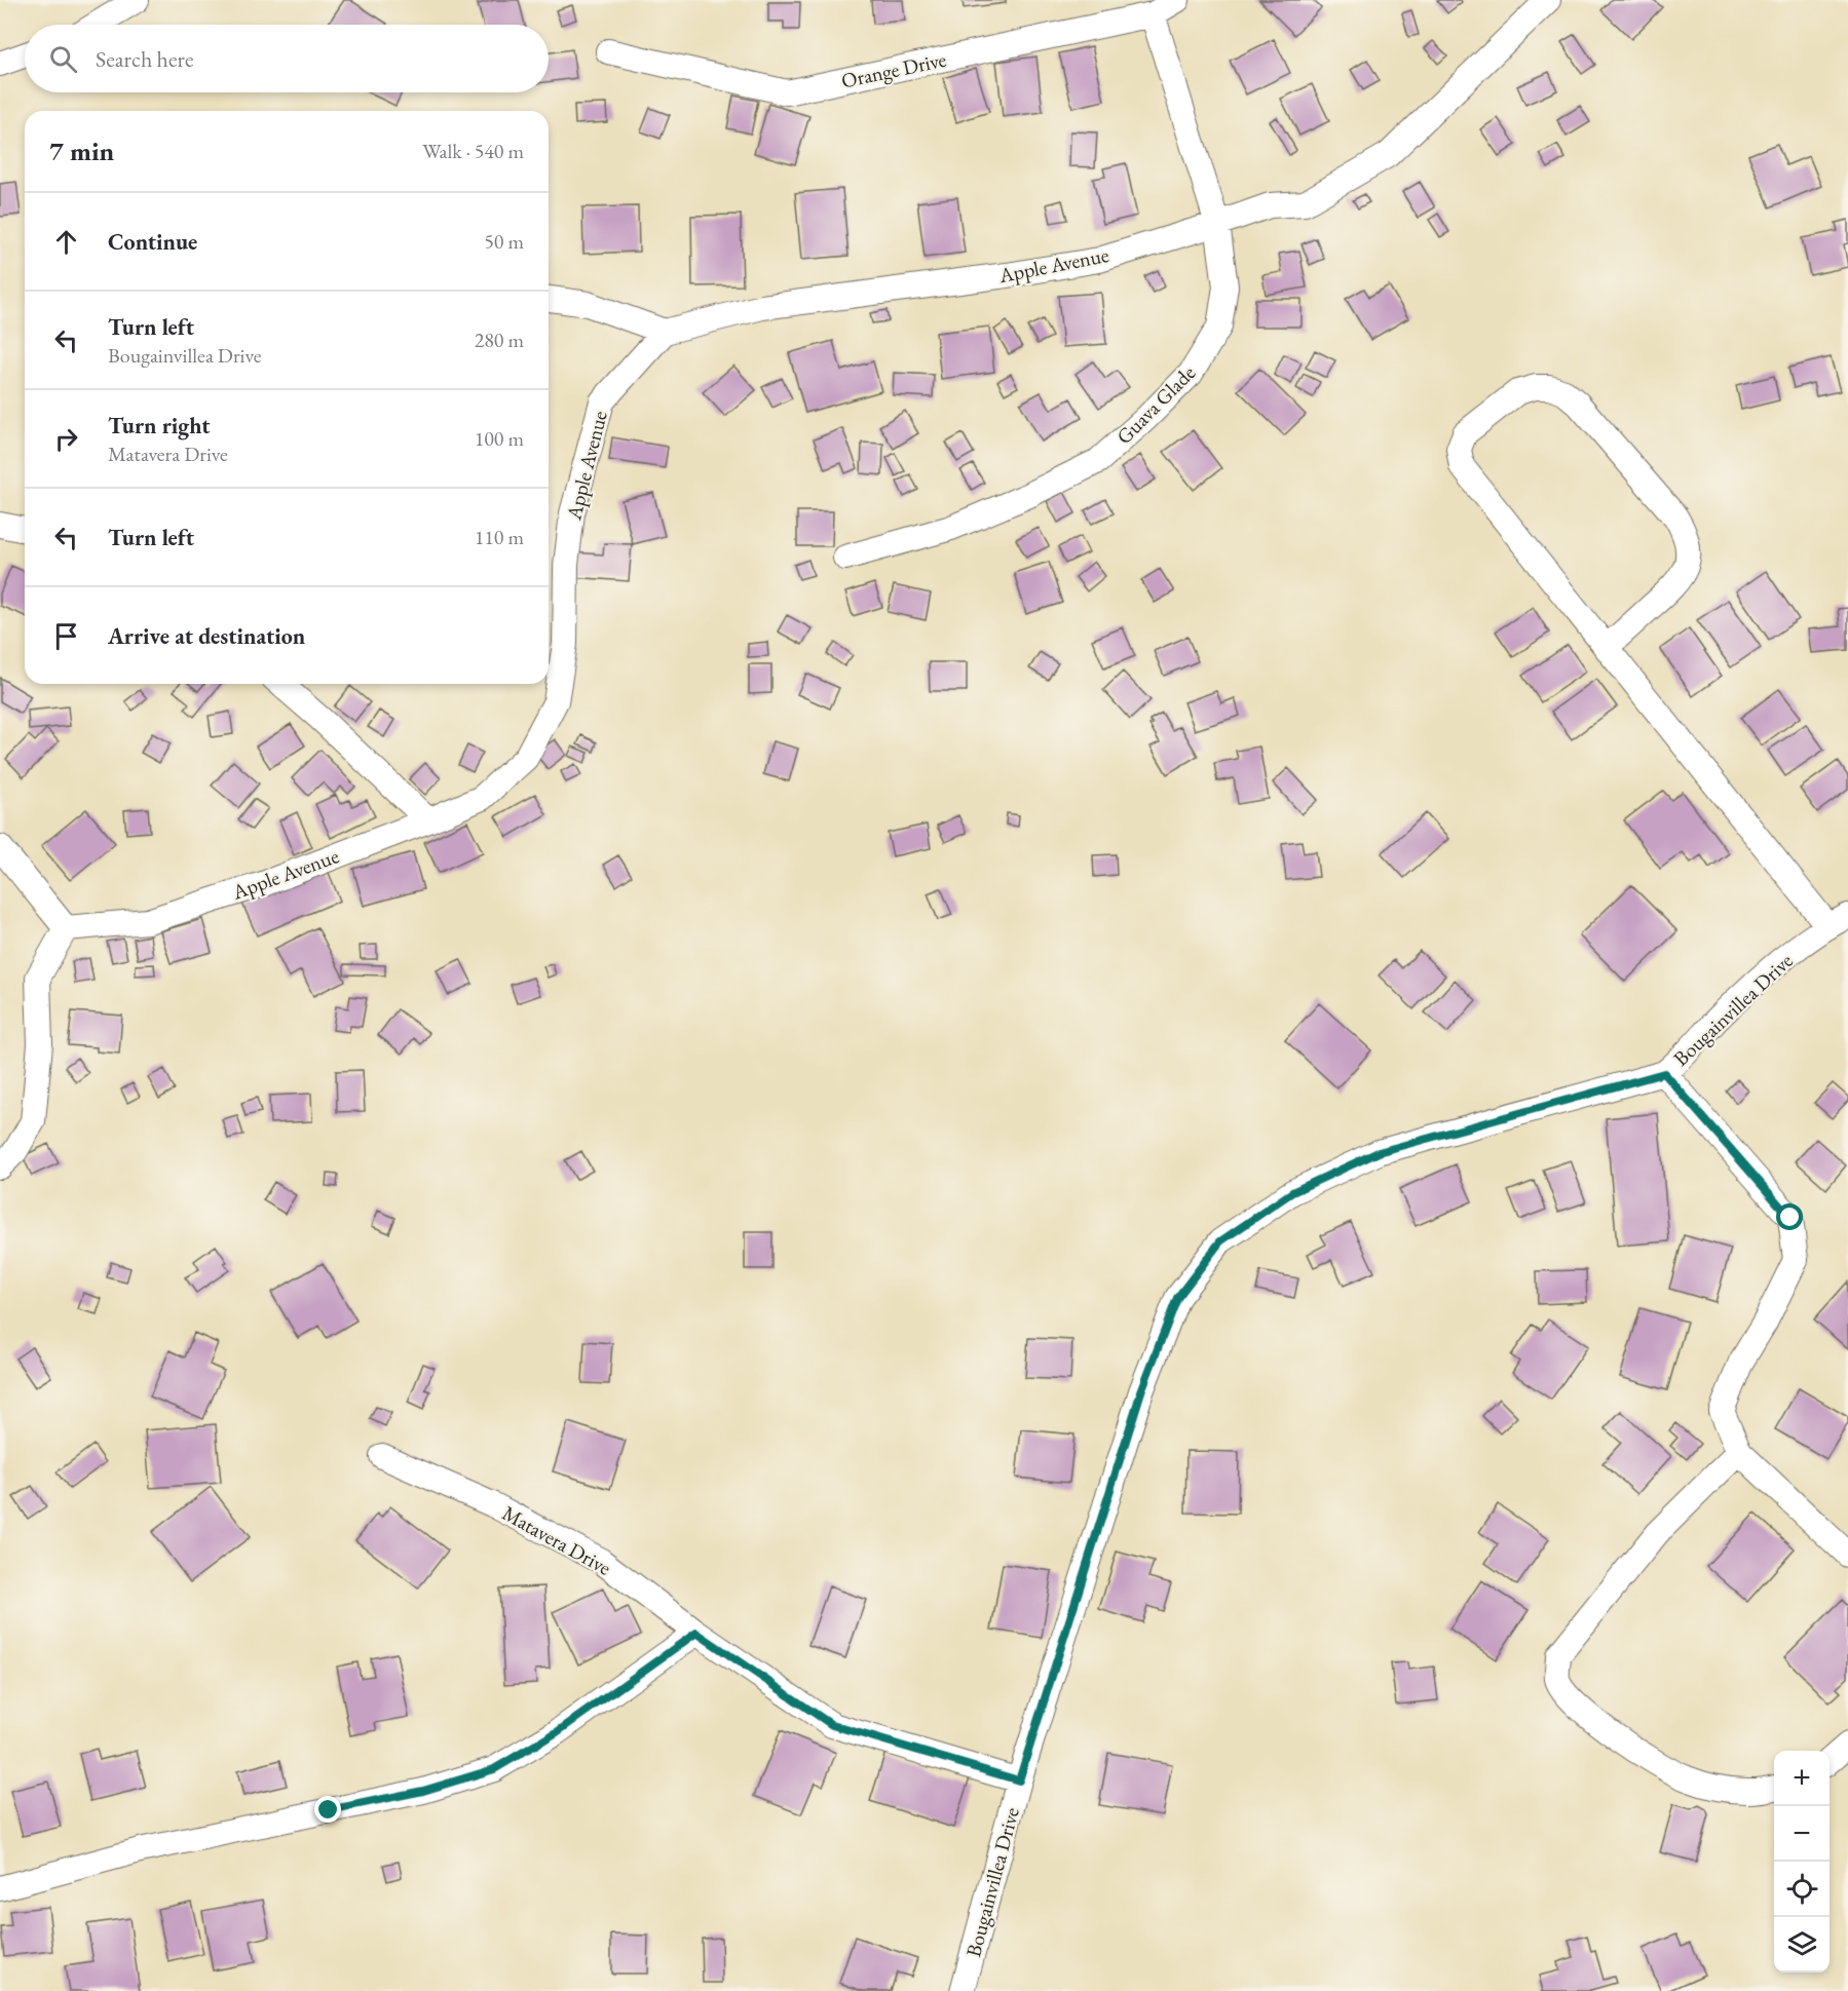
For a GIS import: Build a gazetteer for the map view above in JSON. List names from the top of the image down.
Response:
{
  "streets": {
    "street": [
      "Orange Drive",
      "Apple Avenue",
      "Guava Glade",
      "Bougainvillea Drive",
      "Matavera Drive"
    ]
  },
  "crossings": [
    ["Orange Drive", "Guava Glade"],
    ["Apple Avenue", "Guava Glade"],
    ["Bougainvillea Drive", "Matavera Drive"]
  ],
  "page": {
    "search": "Search here",
    "heading": ["7 min", "Walk · 540 m"],
    "list": [
      ["Continue", "50 m"],
      ["Turn left", "Bougainvillea Drive", "280 m"],
      ["Turn right", "Matavera Drive", "100 m"],
      ["Turn left", "110 m"],
      "Arrive at destination"
    ],
    "map_buttons": ["+", "−"]
  }
}
